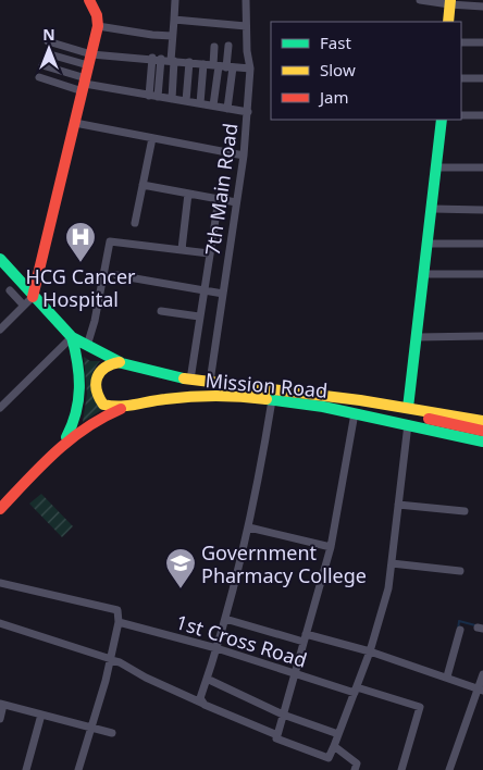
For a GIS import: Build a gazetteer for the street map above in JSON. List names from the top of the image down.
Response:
{
  "streets": {
    "main road": ["Mission Road"],
    "street": ["7th Main Road", "1st Cross Road"]
  },
  "crossings": [
    ["7th Main Road", "Mission Road"]
  ],
  "places": {
    "hospital": ["HCG Cancer Hospital"],
    "school or university": ["Government Pharmacy College"]
  },
  "legend": ["Fast", "Slow", "Jam"],
  "north": "top"
}
